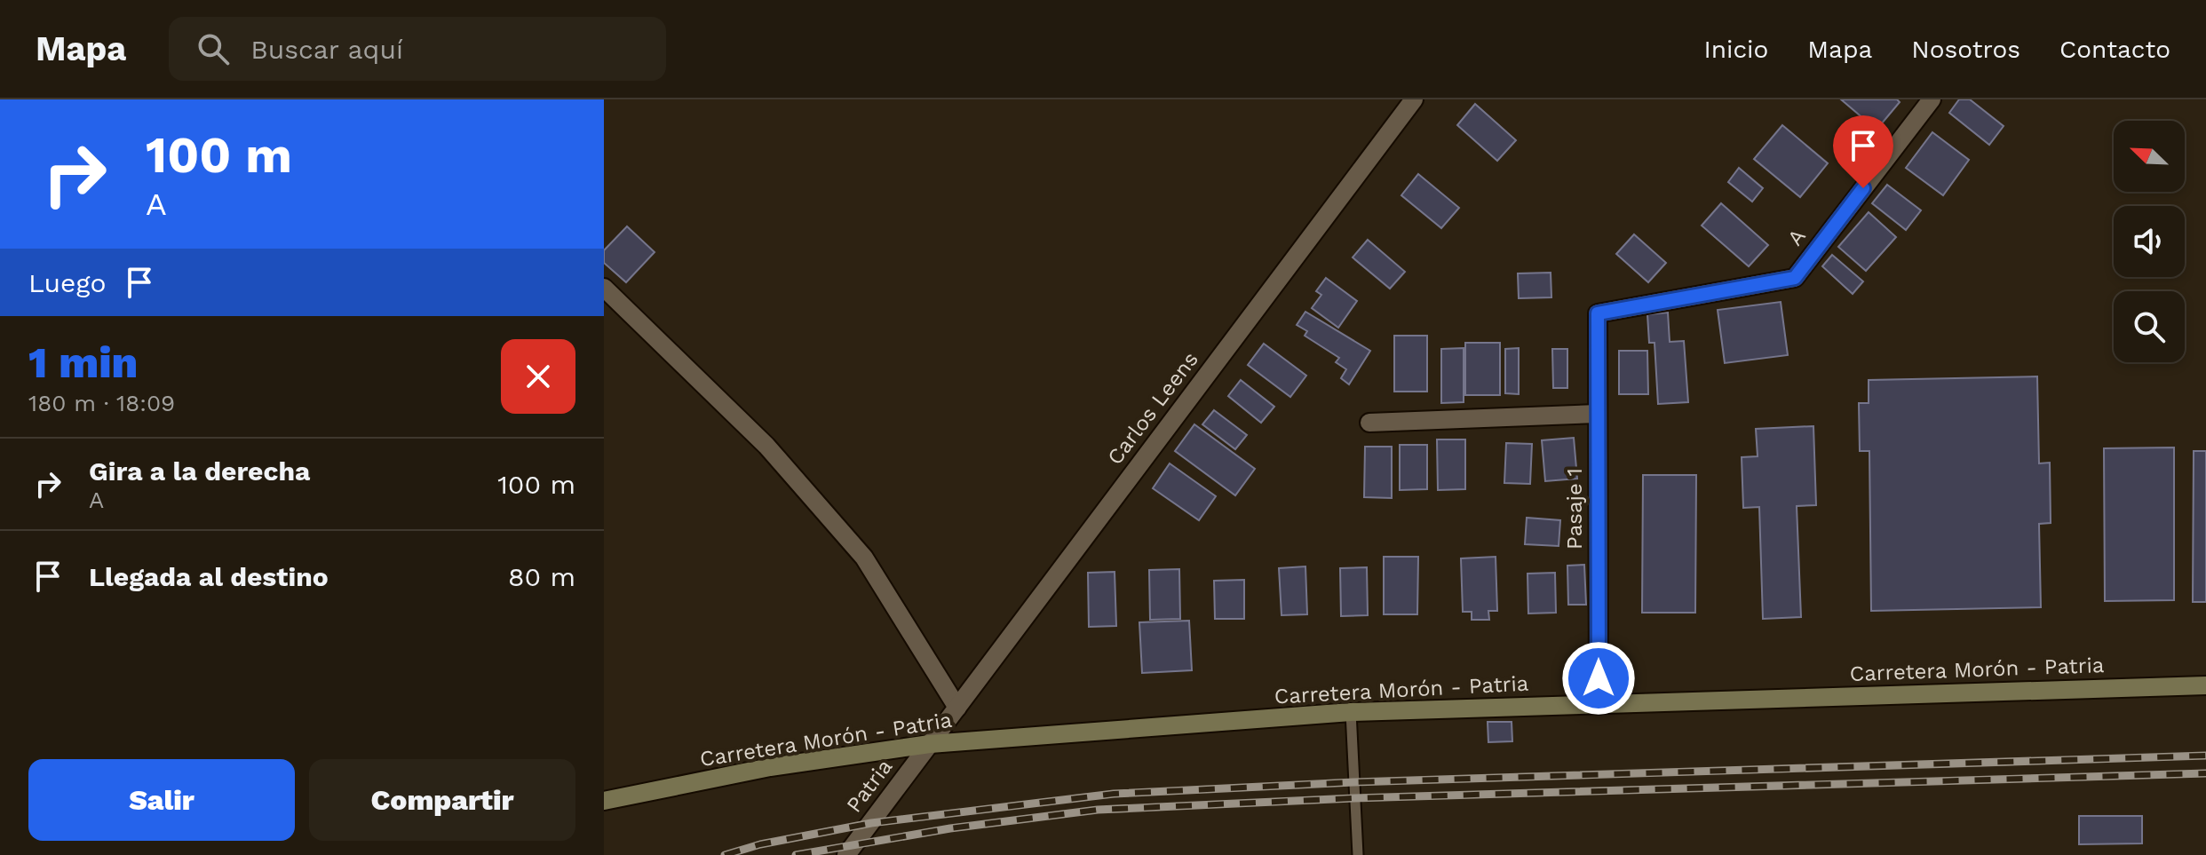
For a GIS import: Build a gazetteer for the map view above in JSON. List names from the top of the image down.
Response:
{
  "streets": {
    "main road": ["Carretera Morón - Patria"],
    "street": [
      "A",
      "Carlos Leens",
      "Pasaje 1",
      "Patria"
    ]
  },
  "crossings": [
    ["A", "Pasaje 1"],
    ["Carlos Leens", "Carretera Morón - Patria"],
    ["Carlos Leens", "Patria"],
    ["Pasaje 1", "Carretera Morón - Patria"],
    ["Carretera Morón - Patria", "Patria"]
  ],
  "north": "top left",
  "page": {
    "header": "Mapa",
    "search": "Buscar aquí",
    "nav": [
      "Inicio",
      "Mapa",
      "Nosotros",
      "Contacto"
    ],
    "turn": ["100 m", "A"],
    "then": "Luego",
    "heading": ["1 min", "180 m · 18:09"],
    "list": [
      {
        "name": "Gira a la derecha",
        "note": "A",
        "value": "100 m"
      },
      {
        "name": "Llegada al destino",
        "value": "80 m"
      }
    ],
    "buttons": ["Salir", "Compartir"]
  }
}
